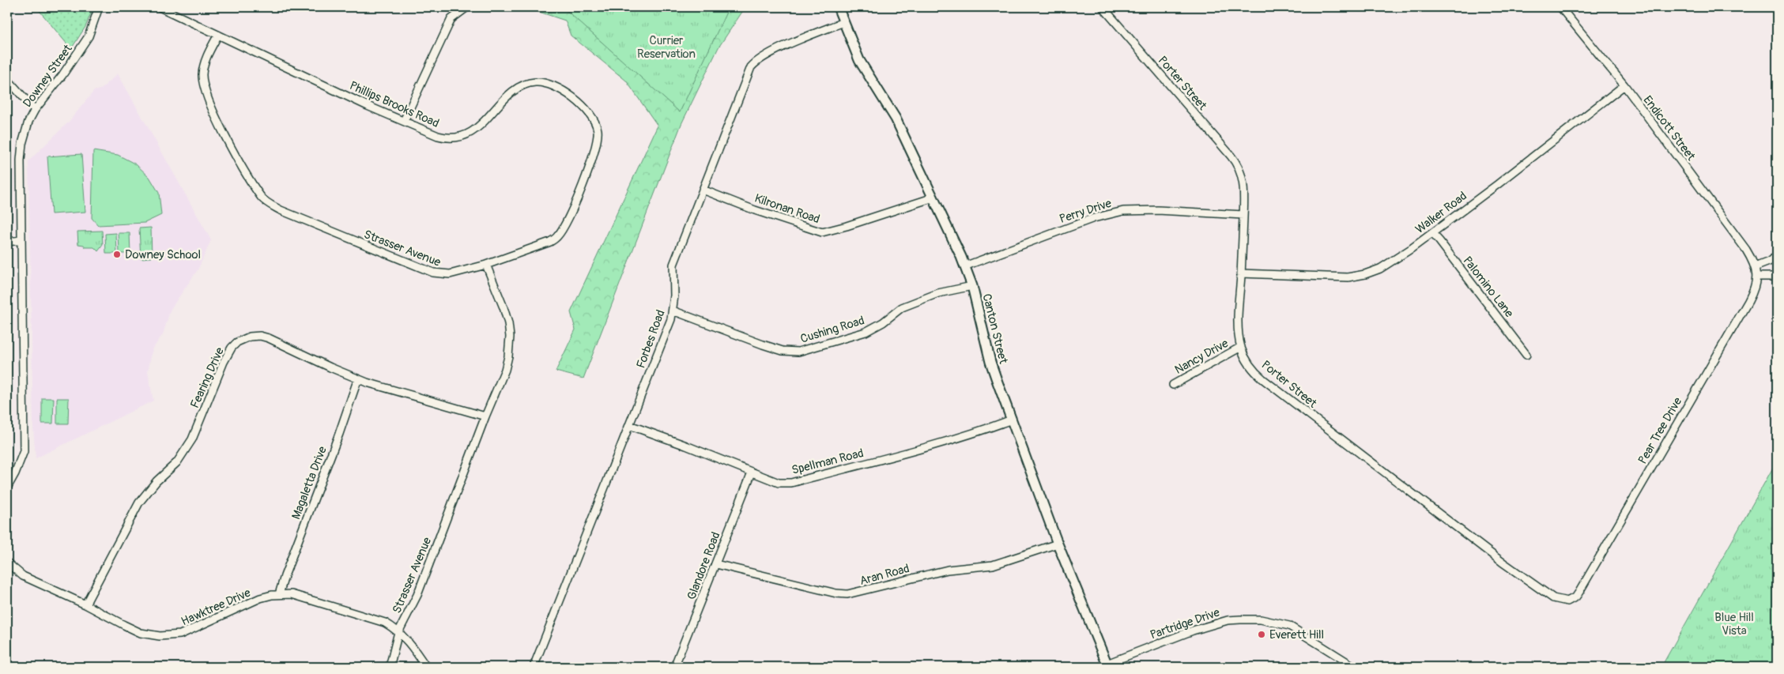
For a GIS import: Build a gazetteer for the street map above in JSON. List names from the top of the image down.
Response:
{
  "streets": {
    "main road": ["Canton Street"],
    "street": [
      "Downey Street",
      "Porter Street",
      "Phillips Brooks Road",
      "Endicott Street",
      "Kilronan Road",
      "Perry Drive",
      "Walker Road",
      "Strasser Avenue",
      "Palomino Lane",
      "Cushing Road",
      "Forbes Road",
      "Nancy Drive",
      "Fearing Drive",
      "Pear Tree Drive",
      "Spellman Road",
      "Magaletta Drive",
      "Glandore Road",
      "Aran Road",
      "Hawktree Drive",
      "Partridge Drive"
    ]
  },
  "crossings": [
    ["Porter Street", "Perry Drive"],
    ["Porter Street", "Walker Road"],
    ["Porter Street", "Nancy Drive"],
    ["Porter Street", "Pear Tree Drive"],
    ["Phillips Brooks Road", "Strasser Avenue"],
    ["Endicott Street", "Walker Road"],
    ["Endicott Street", "Pear Tree Drive"],
    ["Kilronan Road", "Canton Street"],
    ["Kilronan Road", "Forbes Road"],
    ["Perry Drive", "Canton Street"],
    ["Walker Road", "Palomino Lane"],
    ["Strasser Avenue", "Fearing Drive"],
    ["Strasser Avenue", "Hawktree Drive"],
    ["Canton Street", "Cushing Road"],
    ["Canton Street", "Forbes Road"],
    ["Canton Street", "Spellman Road"],
    ["Canton Street", "Aran Road"],
    ["Canton Street", "Partridge Drive"],
    ["Cushing Road", "Forbes Road"],
    ["Forbes Road", "Spellman Road"],
    ["Fearing Drive", "Magaletta Drive"],
    ["Fearing Drive", "Hawktree Drive"],
    ["Spellman Road", "Glandore Road"],
    ["Magaletta Drive", "Hawktree Drive"],
    ["Glandore Road", "Aran Road"]
  ],
  "parks": ["Currier Reservation", "Blue Hill Vista"],
  "places": ["Downey School", "Everett Hill"]
}
